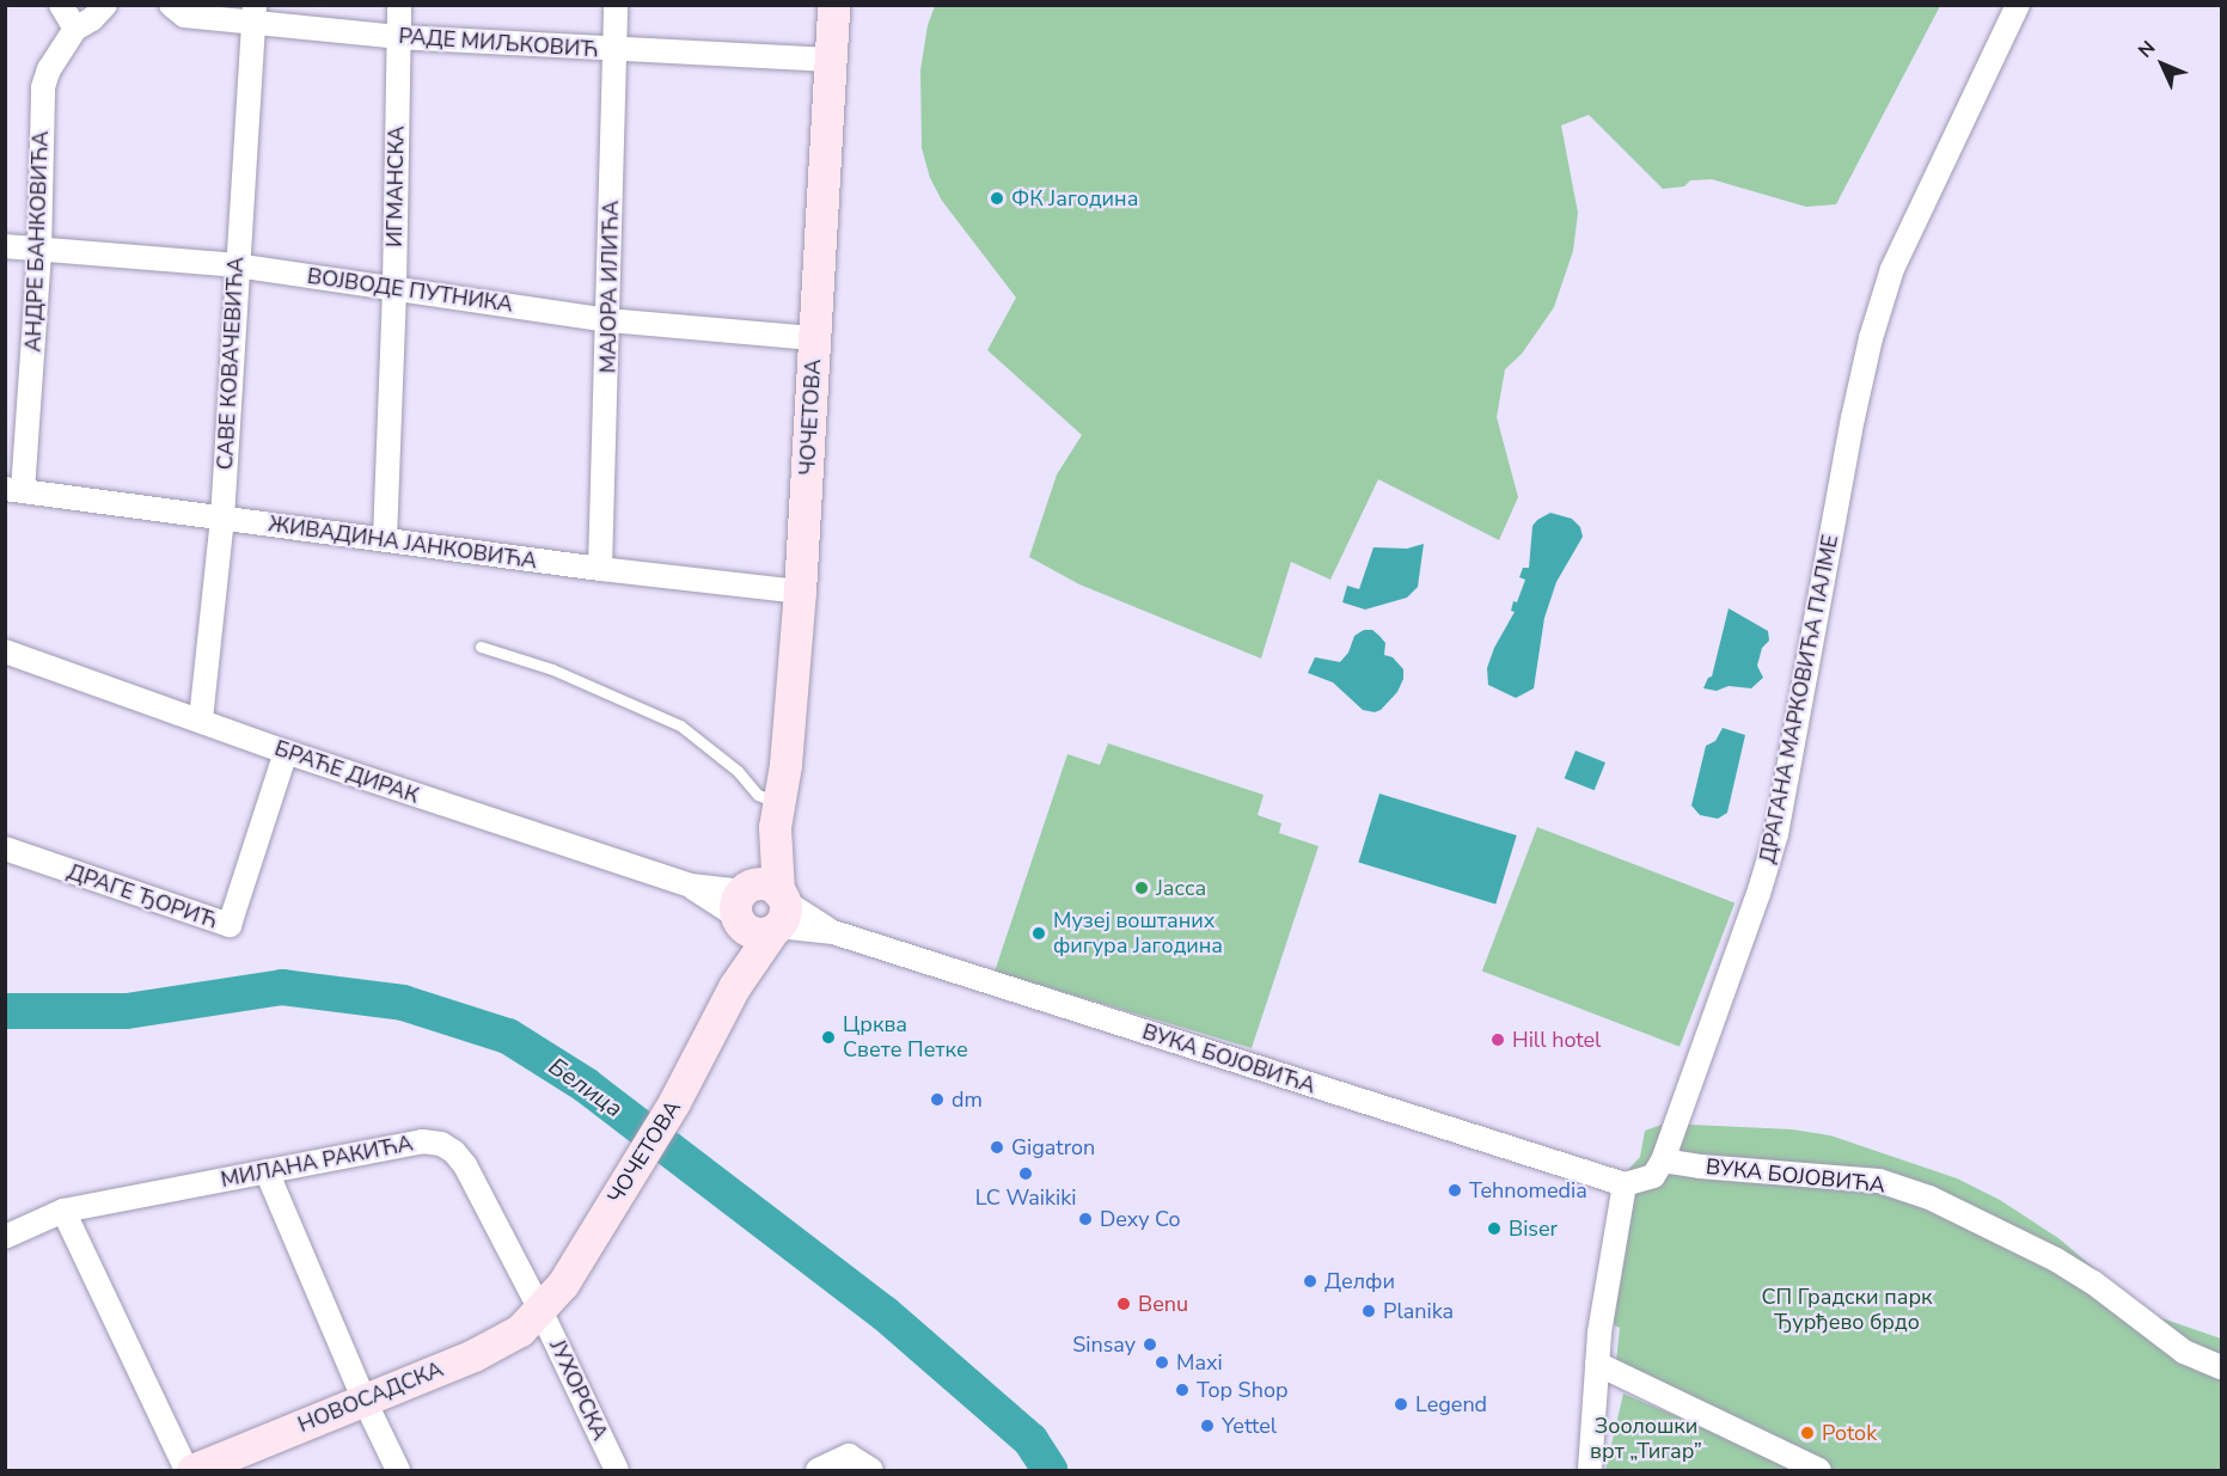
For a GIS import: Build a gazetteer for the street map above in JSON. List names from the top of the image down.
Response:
{
  "streets": {
    "street": [
      "РАДЕ МИЉКОВИЋ",
      "ИГМАНСКА",
      "АНДРЕ БАНКОВИЋА",
      "МАЈОРА ИЛИЋА",
      "ВОЈВОДЕ ПУТНИКА",
      "САВЕ КОВАЧЕВИЋА",
      "ЧОЧЕТОВА",
      "ЖИВАДИНА ЈАНКОВИЋА",
      "ДРАГАНА МАРКОВИЋА ПАЛМЕ",
      "БРАЋЕ ДИРАК",
      "ДРАГЕ ЂОРИЋ",
      "ВУКА БОЈОВИЋА",
      "МИЛАНА РАКИЋА",
      "ЈУХОРСКА",
      "НОВОСАДСКА"
    ]
  },
  "crossings": [
    ["РАДЕ МИЉКОВИЋ", "ИГМАНСКА"],
    ["РАДЕ МИЉКОВИЋ", "МАЈОРА ИЛИЋА"],
    ["РАДЕ МИЉКОВИЋ", "САВЕ КОВАЧЕВИЋА"],
    ["РАДЕ МИЉКОВИЋ", "ЧОЧЕТОВА"],
    ["ИГМАНСКА", "ВОЈВОДЕ ПУТНИКА"],
    ["ИГМАНСКА", "ЖИВАДИНА ЈАНКОВИЋА"],
    ["АНДРЕ БАНКОВИЋА", "ВОЈВОДЕ ПУТНИКА"],
    ["АНДРЕ БАНКОВИЋА", "ЖИВАДИНА ЈАНКОВИЋА"],
    ["МАЈОРА ИЛИЋА", "ВОЈВОДЕ ПУТНИКА"],
    ["МАЈОРА ИЛИЋА", "ЖИВАДИНА ЈАНКОВИЋА"],
    ["ВОЈВОДЕ ПУТНИКА", "САВЕ КОВАЧЕВИЋА"],
    ["ВОЈВОДЕ ПУТНИКА", "ЧОЧЕТОВА"],
    ["САВЕ КОВАЧЕВИЋА", "ЖИВАДИНА ЈАНКОВИЋА"],
    ["САВЕ КОВАЧЕВИЋА", "БРАЋЕ ДИРАК"],
    ["ЧОЧЕТОВА", "ЖИВАДИНА ЈАНКОВИЋА"],
    ["ЧОЧЕТОВА", "БРАЋЕ ДИРАК"],
    ["ЧОЧЕТОВА", "ВУКА БОЈОВИЋА"],
    ["ЧОЧЕТОВА", "МИЛАНА РАКИЋА"],
    ["ЧОЧЕТОВА", "ЈУХОРСКА"],
    ["ЧОЧЕТОВА", "НОВОСАДСКА"],
    ["ДРАГАНА МАРКОВИЋА ПАЛМЕ", "ВУКА БОЈОВИЋА"],
    ["БРАЋЕ ДИРАК", "ДРАГЕ ЂОРИЋ"],
    ["БРАЋЕ ДИРАК", "ВУКА БОЈОВИЋА"],
    ["МИЛАНА РАКИЋА", "ЈУХОРСКА"],
    ["МИЛАНА РАКИЋА", "НОВОСАДСКА"],
    ["ЈУХОРСКА", "НОВОСАДСКА"]
  ],
  "water": ["Белица"],
  "parks": ["СП Градски парк Ђурђево брдо", "Зоолошки врт „Тигар”"],
  "places": [
    "ФК Јагодина",
    "Јасса",
    "Музеј воштаних фигура Јагодина",
    "Црква Свете Петке",
    "Hill hotel",
    "dm",
    "Gigatron",
    "LC Waikiki",
    "Tehnomedia",
    "Dexy Co",
    "Biser",
    "Делфи",
    "Benu",
    "Planika",
    "Sinsay",
    "Maxi",
    "Top Shop",
    "Legend",
    "Yettel",
    "Potok"
  ],
  "north": "top left"
}
